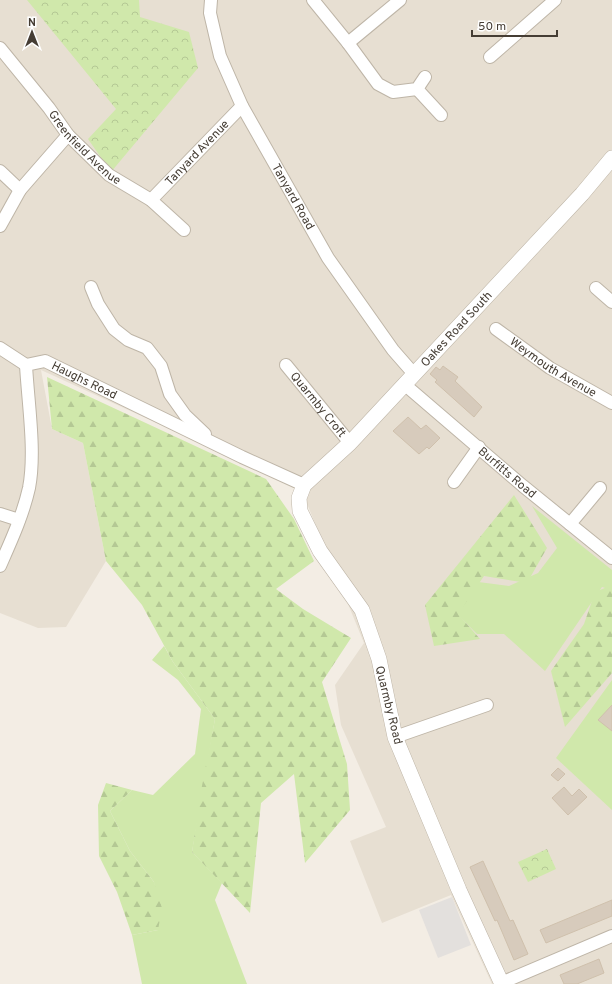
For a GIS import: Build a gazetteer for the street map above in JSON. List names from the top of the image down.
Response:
{
  "streets": {
    "street": [
      "Greenfield Avenue",
      "Tanyard Avenue",
      "Tanyard Road",
      "Oakes Road South",
      "Weymouth Avenue",
      "Haughs Road",
      "Quarmby Croft",
      "Burfitts Road",
      "Quarmby Road"
    ]
  },
  "crossings": [
    ["Greenfield Avenue", "Tanyard Avenue"],
    ["Tanyard Avenue", "Tanyard Road"],
    ["Tanyard Road", "Oakes Road South"],
    ["Tanyard Road", "Burfitts Road"],
    ["Oakes Road South", "Haughs Road"],
    ["Oakes Road South", "Quarmby Croft"],
    ["Oakes Road South", "Burfitts Road"],
    ["Oakes Road South", "Quarmby Road"],
    ["Haughs Road", "Quarmby Road"]
  ],
  "scale_bar": "50 m",
  "north": "top"
}
